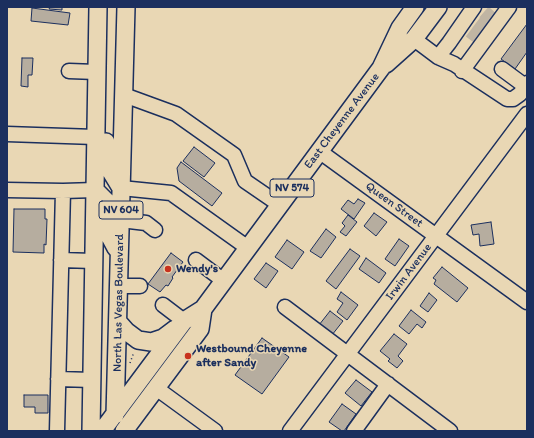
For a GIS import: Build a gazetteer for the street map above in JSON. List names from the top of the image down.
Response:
{
  "streets": {
    "main road": [
      "East Cheyenne Avenue",
      "NV 574",
      "NV 604",
      "North Las Vegas Boulevard"
    ],
    "street": ["Queen Street", "Irwin Avenue"]
  },
  "crossings": [
    ["East Cheyenne Avenue", "Queen Street"],
    ["East Cheyenne Avenue", "North Las Vegas Boulevard"],
    ["Queen Street", "Irwin Avenue"]
  ],
  "places": ["Wendy's", "Westbound Cheyenne after Sandy"]
}
